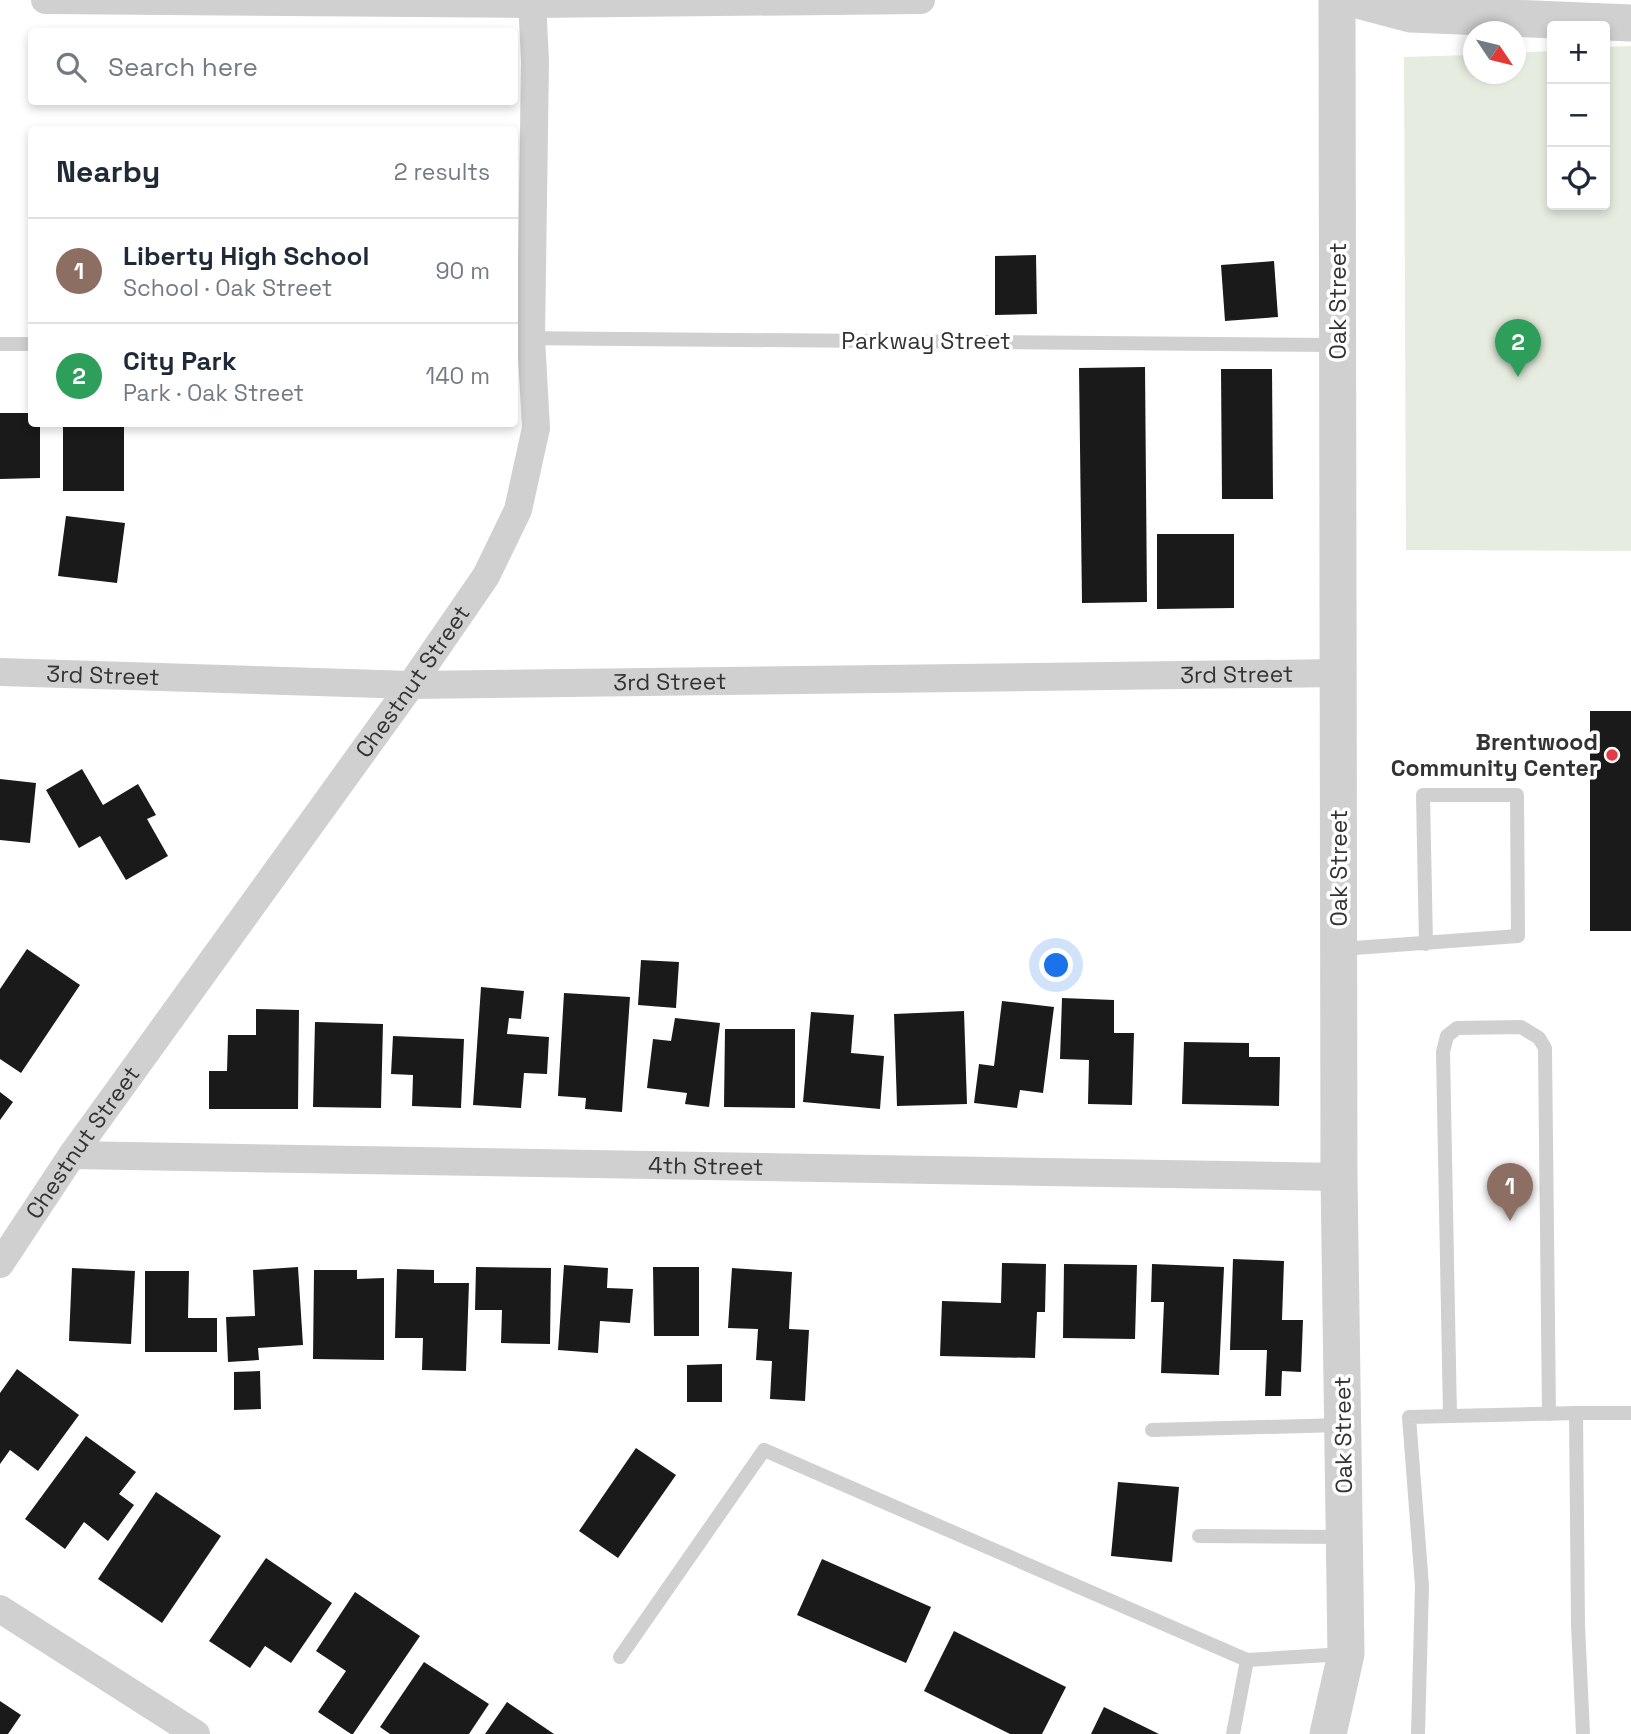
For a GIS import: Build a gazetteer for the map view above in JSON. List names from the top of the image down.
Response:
{
  "streets": {
    "street": [
      "Oak Street",
      "3rd Street",
      "Chestnut Street",
      "4th Street"
    ],
    "lane": ["Parkway Street"]
  },
  "crossings": [
    ["Oak Street", "Parkway Street"],
    ["Oak Street", "3rd Street"],
    ["Oak Street", "4th Street"],
    ["Parkway Street", "Chestnut Street"],
    ["3rd Street", "Chestnut Street"],
    ["Chestnut Street", "4th Street"]
  ],
  "places": ["Brentwood Community Center"],
  "north": "bottom right",
  "page": {
    "map_buttons": ["+", "−"],
    "search": "Search here",
    "heading": ["Nearby", "2 results"],
    "list": [
      {
        "mark": "1",
        "name": "Liberty High School",
        "note": "School · Oak Street",
        "value": "90 m"
      },
      {
        "mark": "2",
        "name": "City Park",
        "note": "Park · Oak Street",
        "value": "140 m"
      }
    ],
    "pins": ["2", "1"]
  }
}
